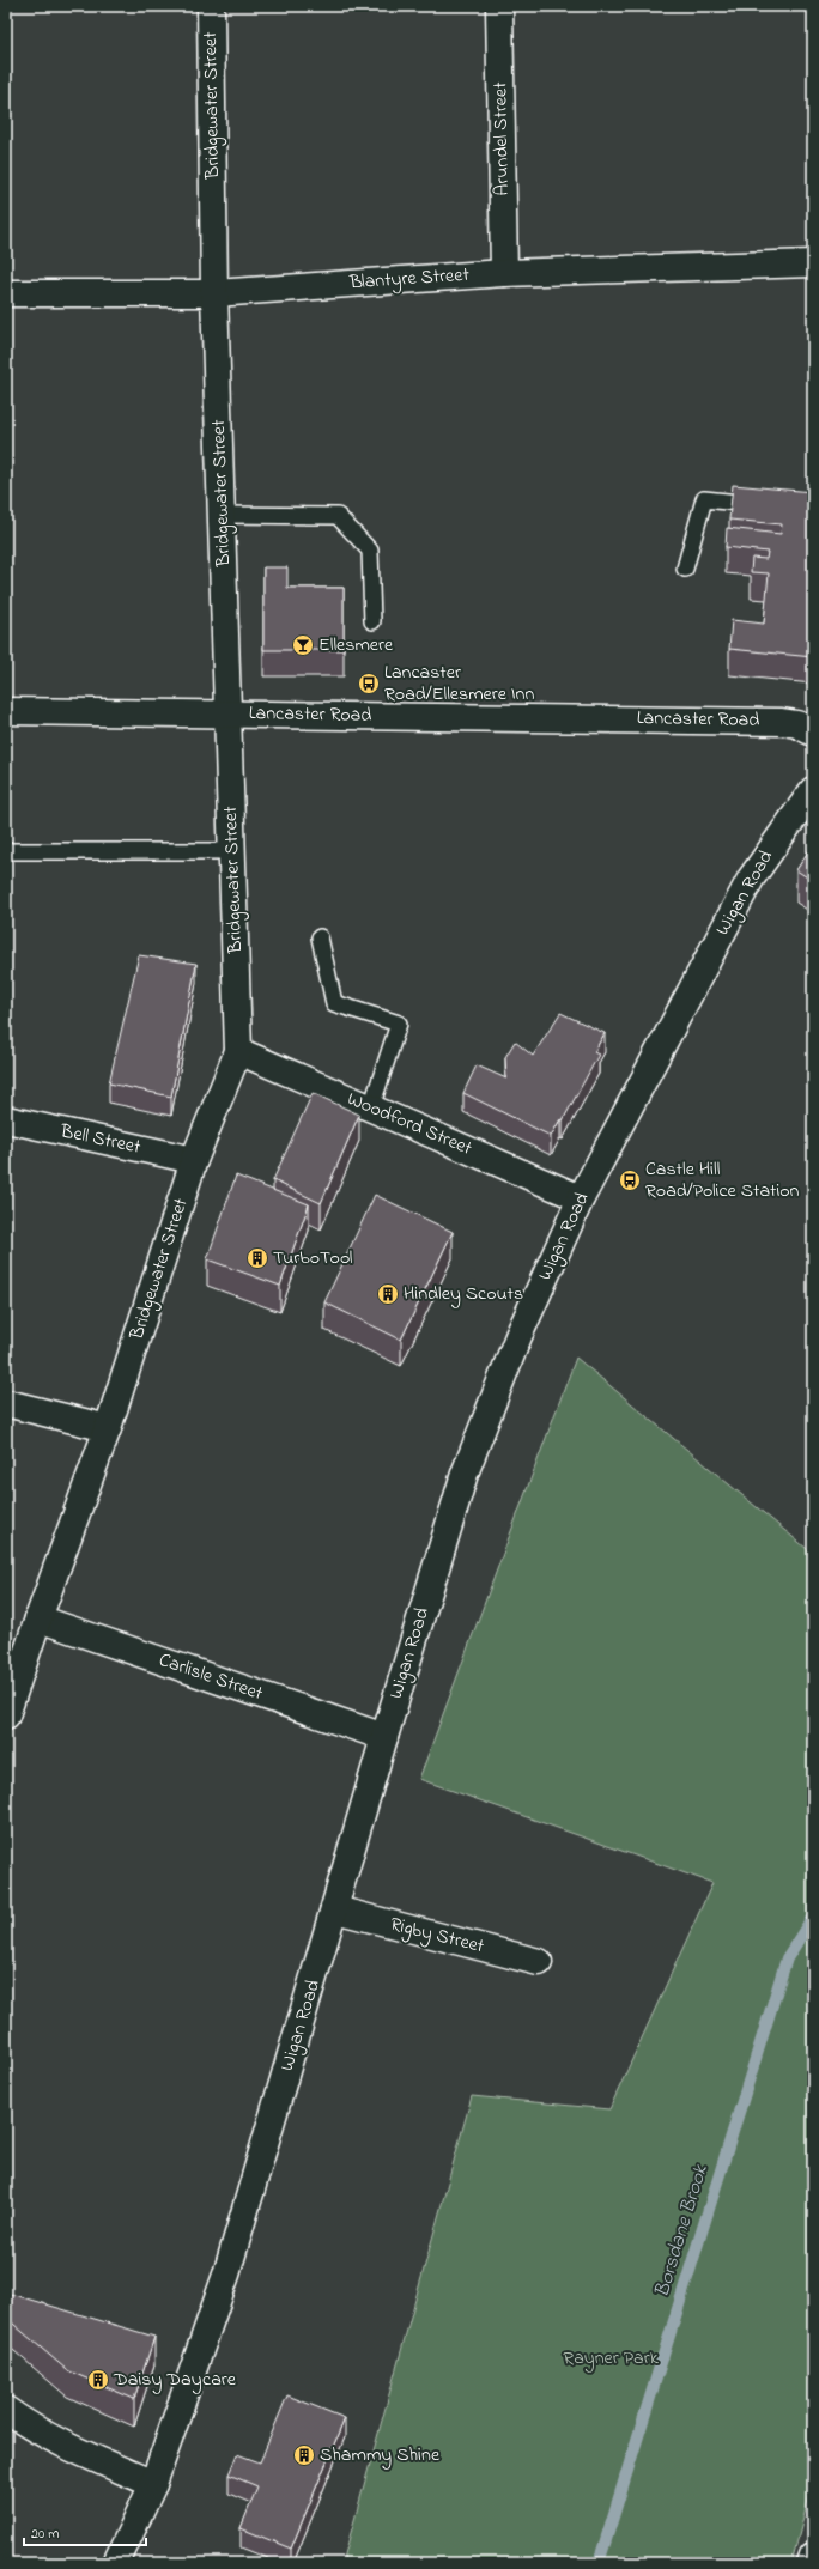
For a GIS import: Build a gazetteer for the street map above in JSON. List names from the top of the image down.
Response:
{
  "streets": {
    "main road": [
      "Bridgewater Street",
      "Arundel Street",
      "Blantyre Street",
      "Lancaster Road",
      "Wigan Road",
      "Woodford Street",
      "Bell Street",
      "Carlisle Street",
      "Rigby Street"
    ]
  },
  "crossings": [
    ["Bridgewater Street", "Blantyre Street"],
    ["Bridgewater Street", "Lancaster Road"],
    ["Bridgewater Street", "Woodford Street"],
    ["Bridgewater Street", "Bell Street"],
    ["Bridgewater Street", "Carlisle Street"],
    ["Arundel Street", "Blantyre Street"],
    ["Wigan Road", "Woodford Street"],
    ["Wigan Road", "Carlisle Street"],
    ["Wigan Road", "Rigby Street"]
  ],
  "water": ["Borsdane Brook"],
  "parks": ["Rayner Park"],
  "places": {
    "bar": ["Ellesmere"],
    "bus stop": ["Lancaster Road/Ellesmere Inn", "Castle Hill Road/Police Station"],
    "building": [
      "TurboTool",
      "Hindley Scouts",
      "Daisy Daycare",
      "Shammy Shine"
    ]
  },
  "scale_bar": "20 m"
}
